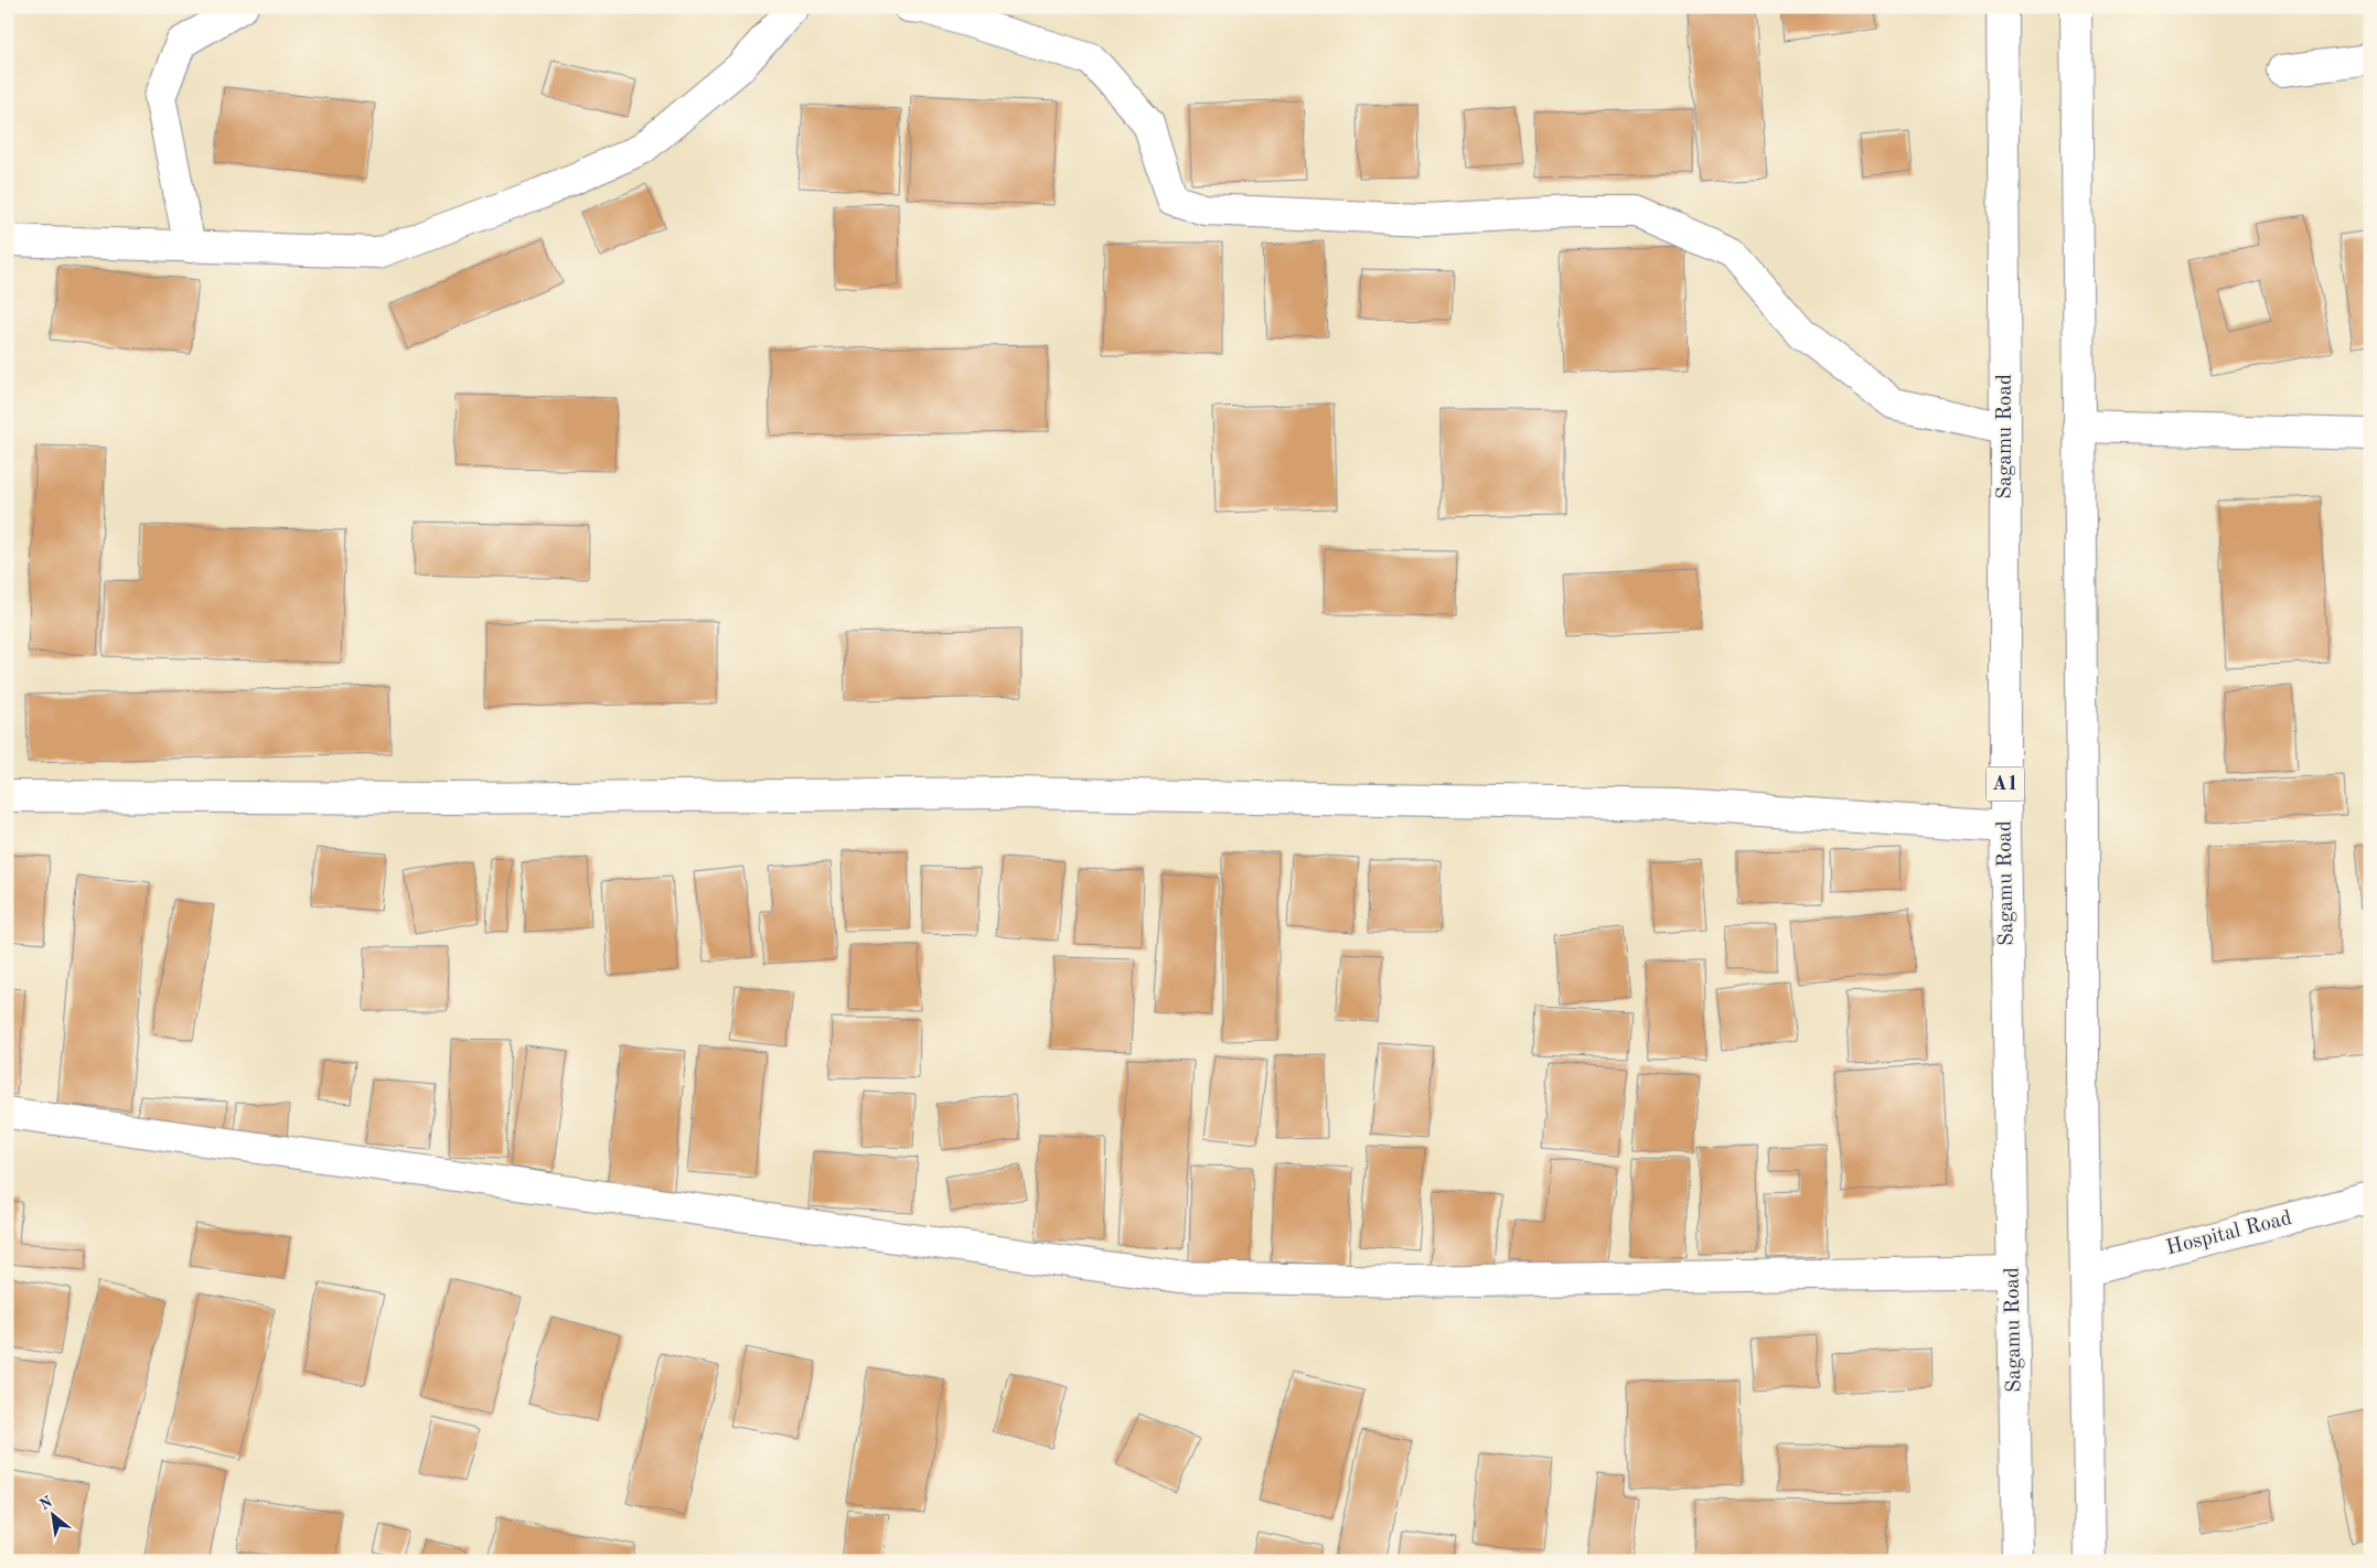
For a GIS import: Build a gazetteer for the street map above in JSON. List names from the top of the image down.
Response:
{
  "streets": {
    "main road": ["Sagamu Road", "A1", "Hospital Road"]
  },
  "north": "top left"
}
